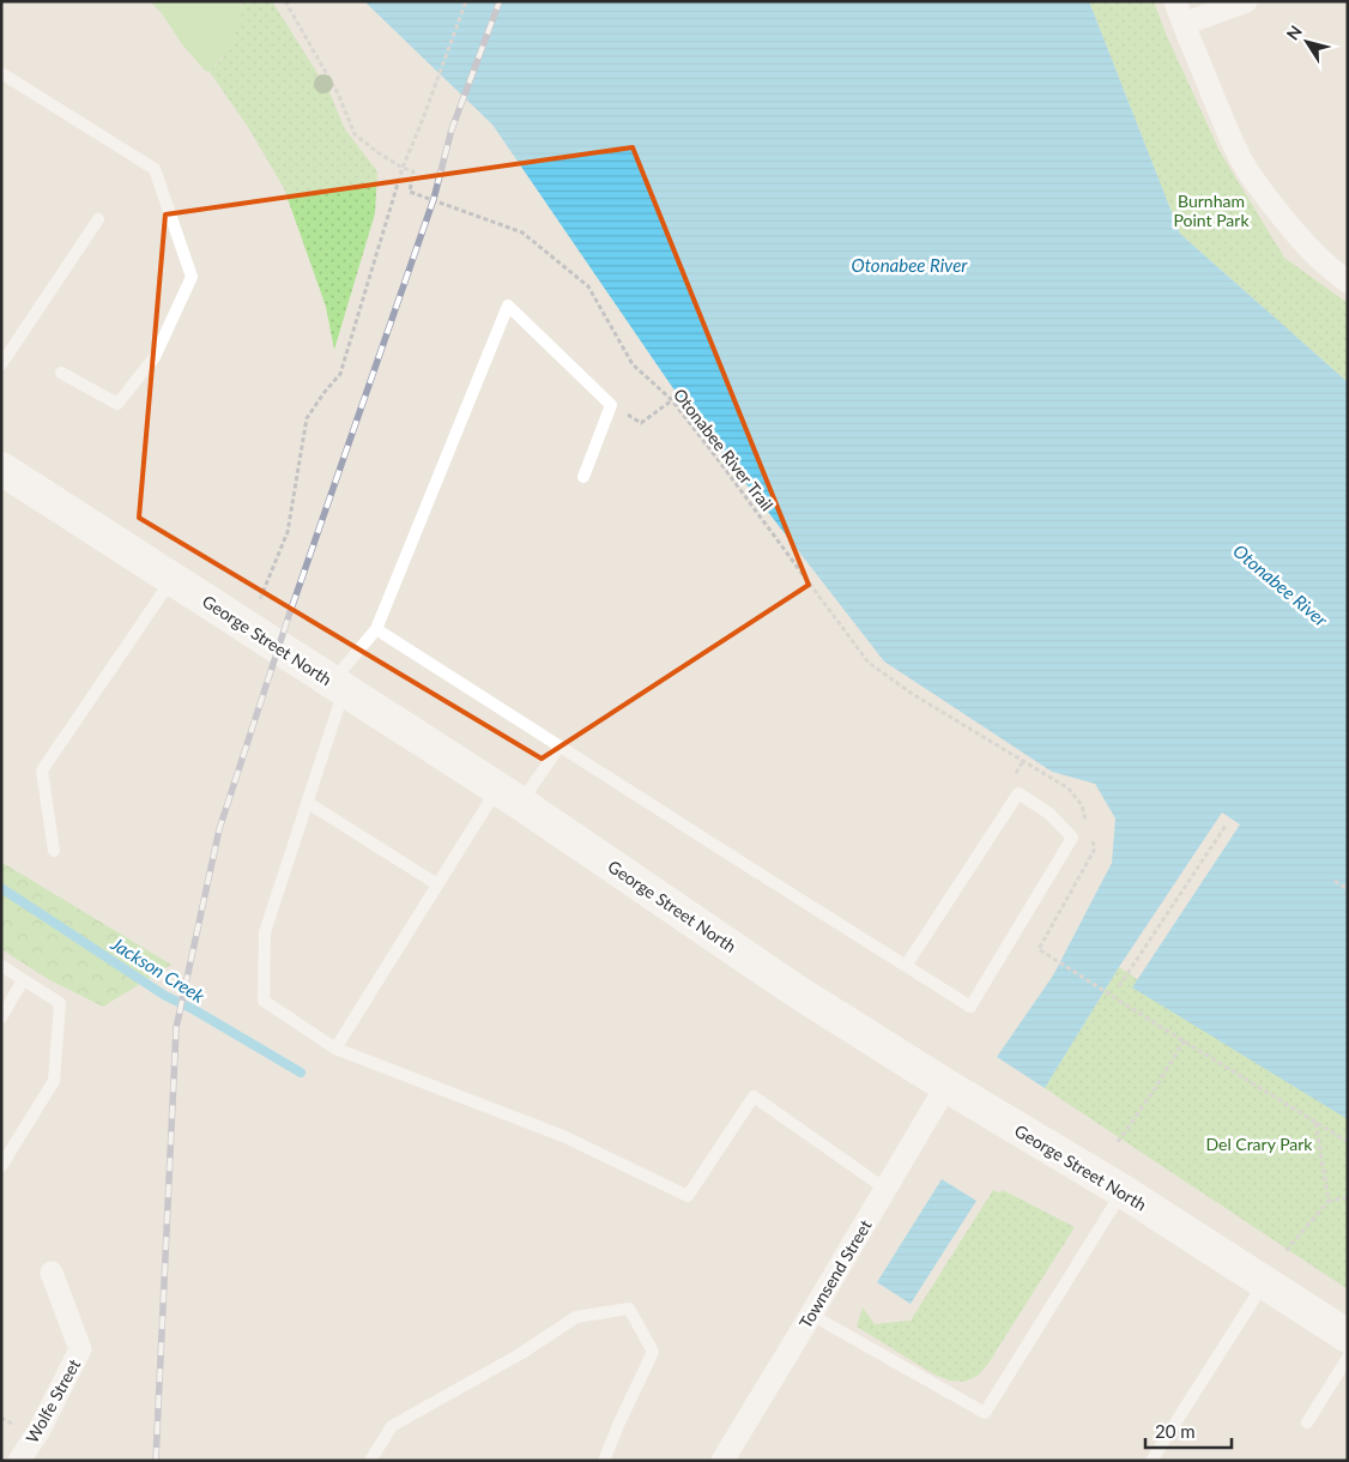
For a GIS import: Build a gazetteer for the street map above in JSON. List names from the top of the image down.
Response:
{
  "streets": {
    "main road": ["George Street North"],
    "street": ["Townsend Street", "Wolfe Street"],
    "path": ["Otonabee River Trail"]
  },
  "crossings": [
    ["George Street North", "Townsend Street"]
  ],
  "water": ["Otonabee River", "Jackson Creek"],
  "parks": ["Burnham Point Park", "Del Crary Park"],
  "scale_bar": "20 m",
  "north": "top left"
}
